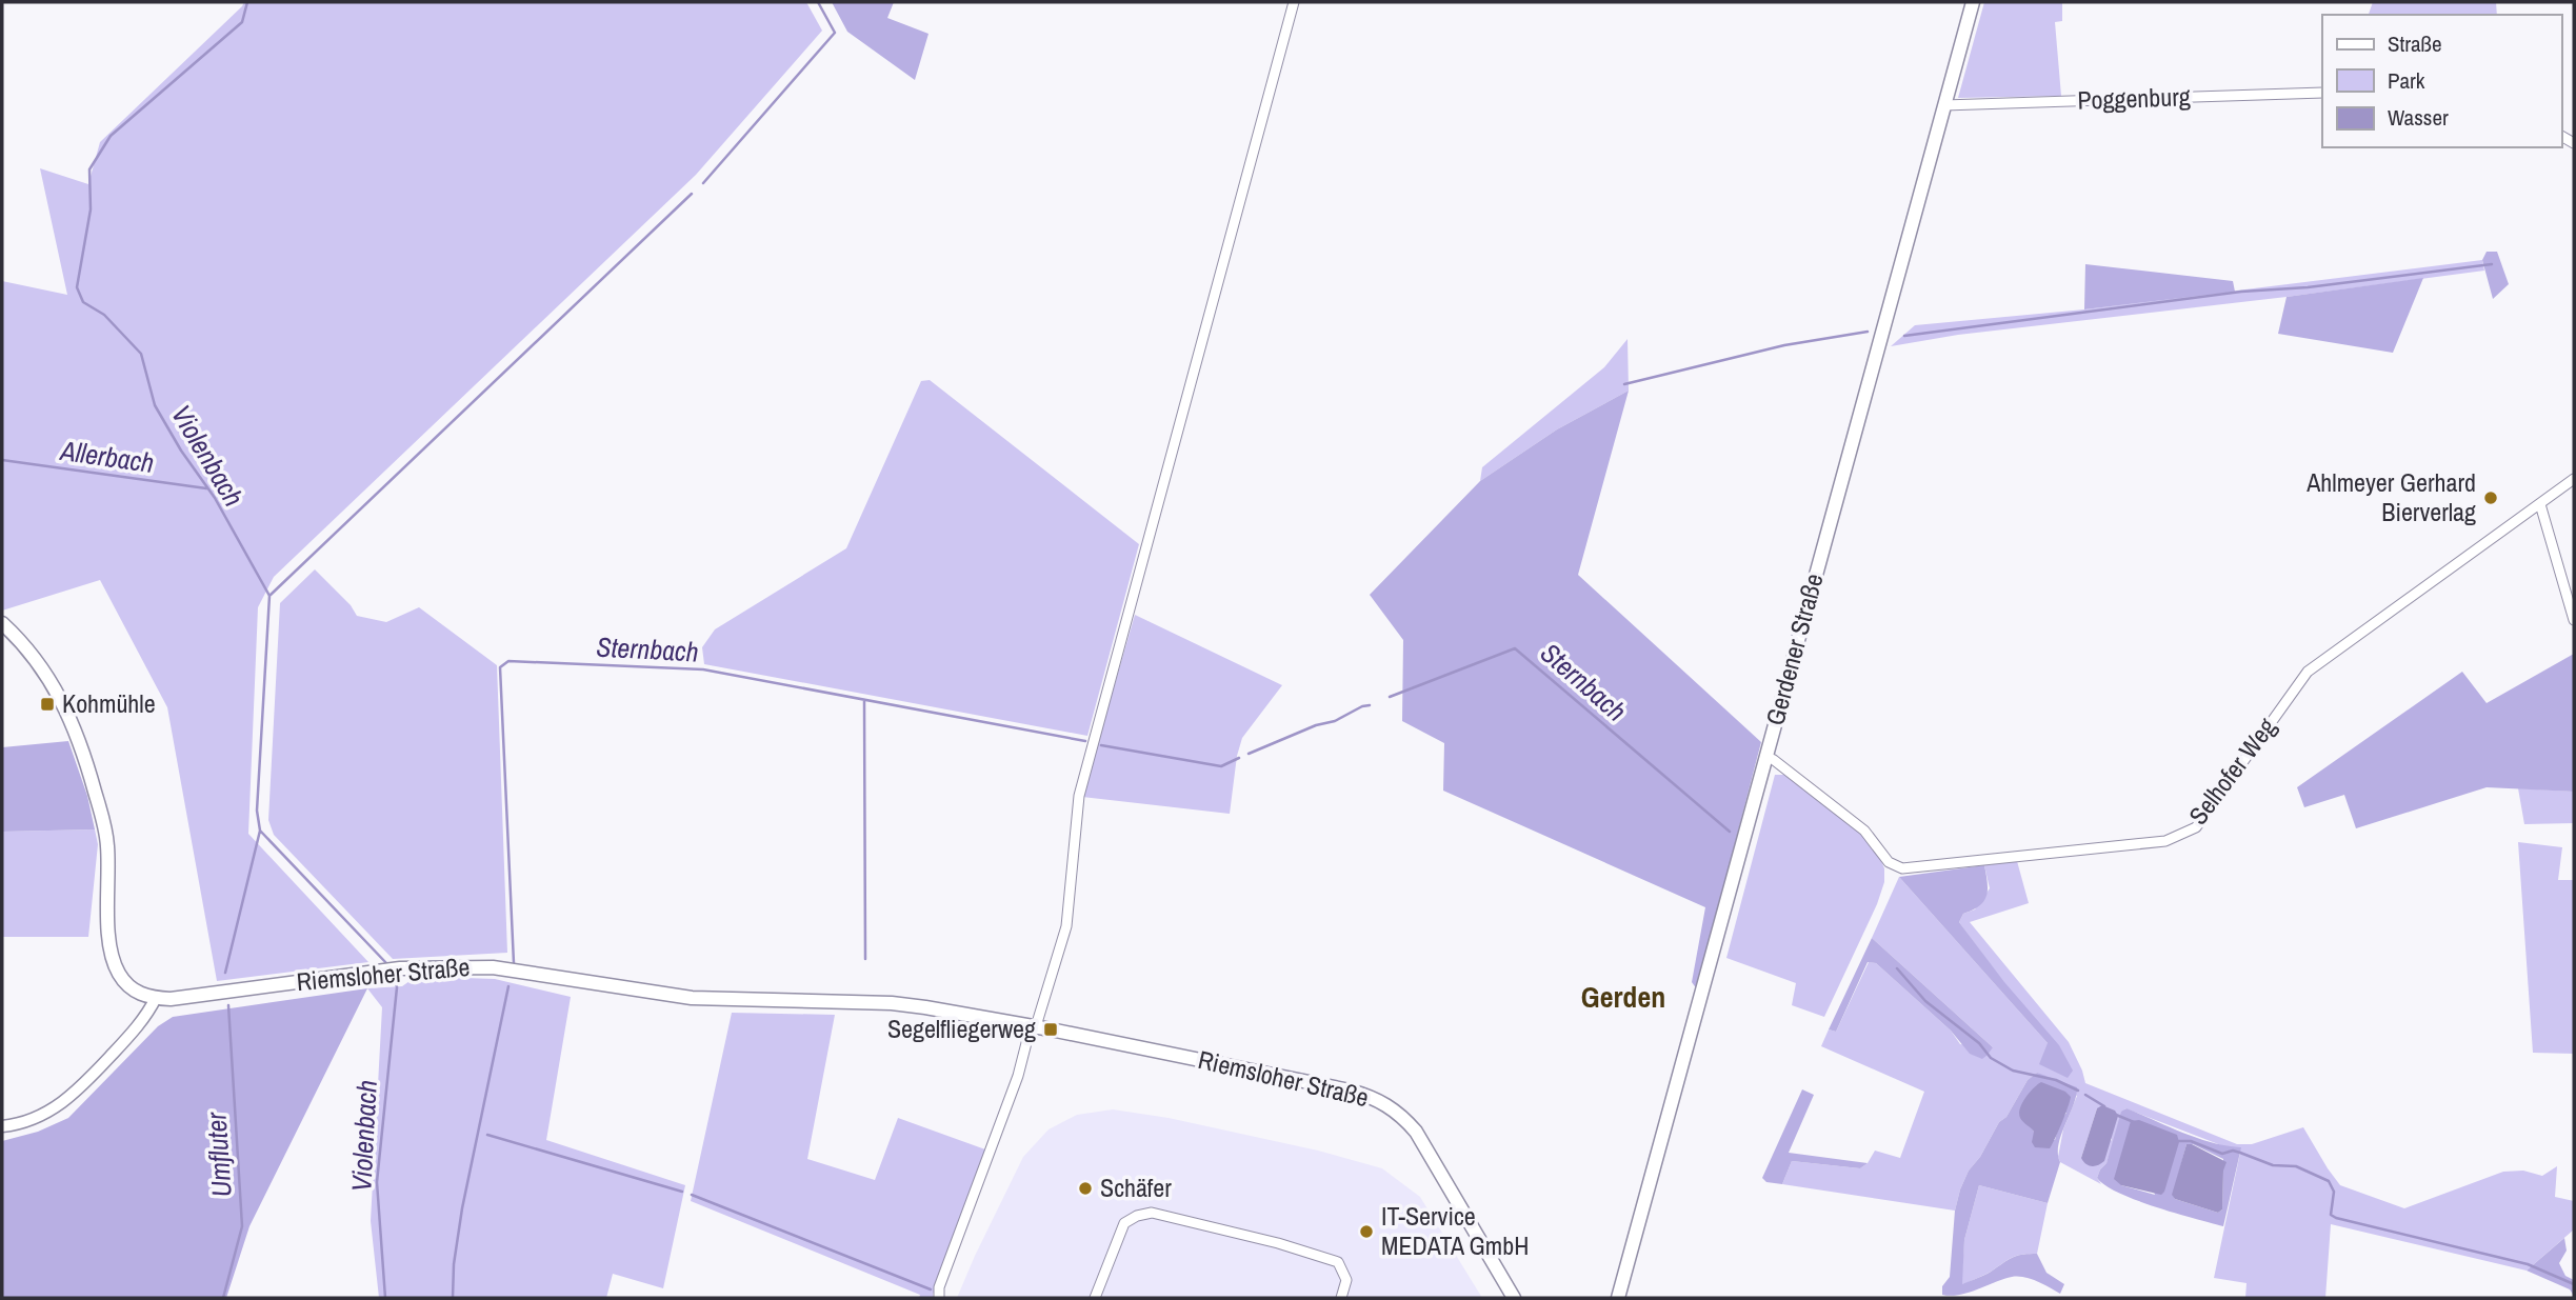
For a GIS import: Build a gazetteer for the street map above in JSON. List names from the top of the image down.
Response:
{
  "streets": {
    "main road": ["Gerdener Straße", "Riemsloher Straße"],
    "street": ["Poggenburg", "Selhofer Weg"]
  },
  "crossings": [
    ["Poggenburg", "Gerdener Straße"],
    ["Gerdener Straße", "Selhofer Weg"]
  ],
  "districts": ["Gerden"],
  "water": [
    "Violenbach",
    "Allerbach",
    "Sternbach",
    "Umfluter"
  ],
  "places": {
    "other": ["Ahlmeyer Gerhard Bierverlag", "Schäfer", "IT-Service MEDATA GmbH"],
    "transit": ["Kohmühle", "Segelfliegerweg"]
  },
  "legend": ["Straße", "Park", "Wasser"]
}
